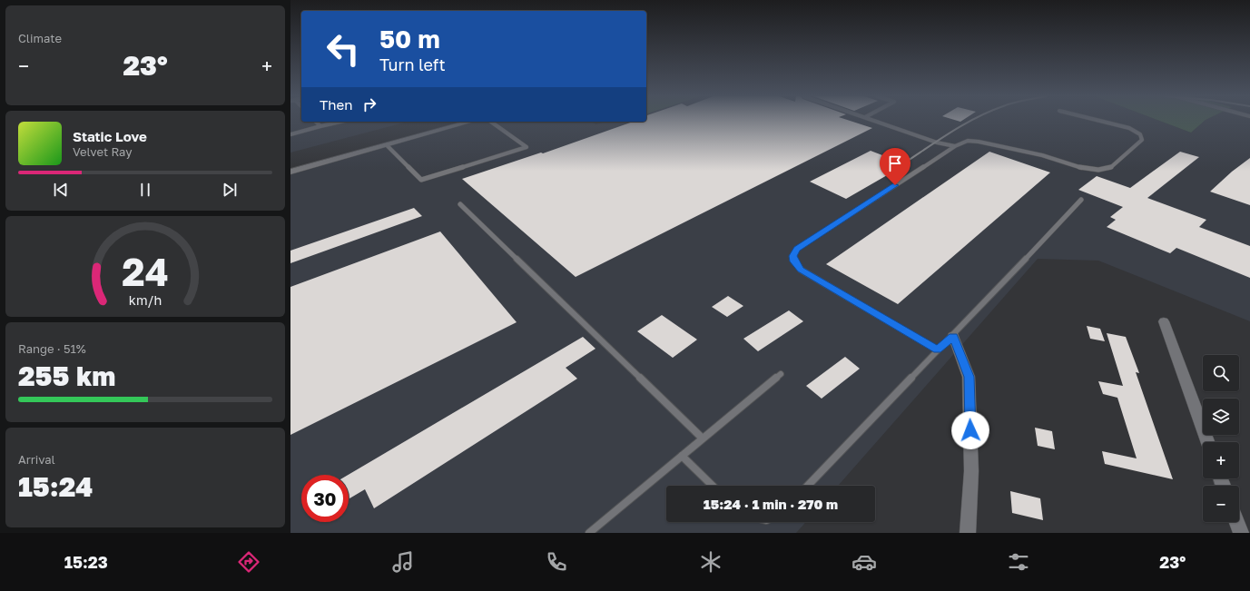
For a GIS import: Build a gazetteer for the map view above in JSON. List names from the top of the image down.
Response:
{
  "page": {
    "tile": [
      "Climate",
      ["Range · 51%", "255 km"],
      ["Arrival", "15:24"]
    ],
    "turn": ["50 m", "Turn left"],
    "heat": ["−", "23°", "+"],
    "then": "Then",
    "song": ["Static Love", "Velvet Ray"],
    "map_buttons": ["+", "−"],
    "limit": "30",
    "trip": "15:24 · 1 min · 270 m",
    "tabs": ["15:23", "23°"],
    "gauge": ["24", "km/h"]
  }
}
